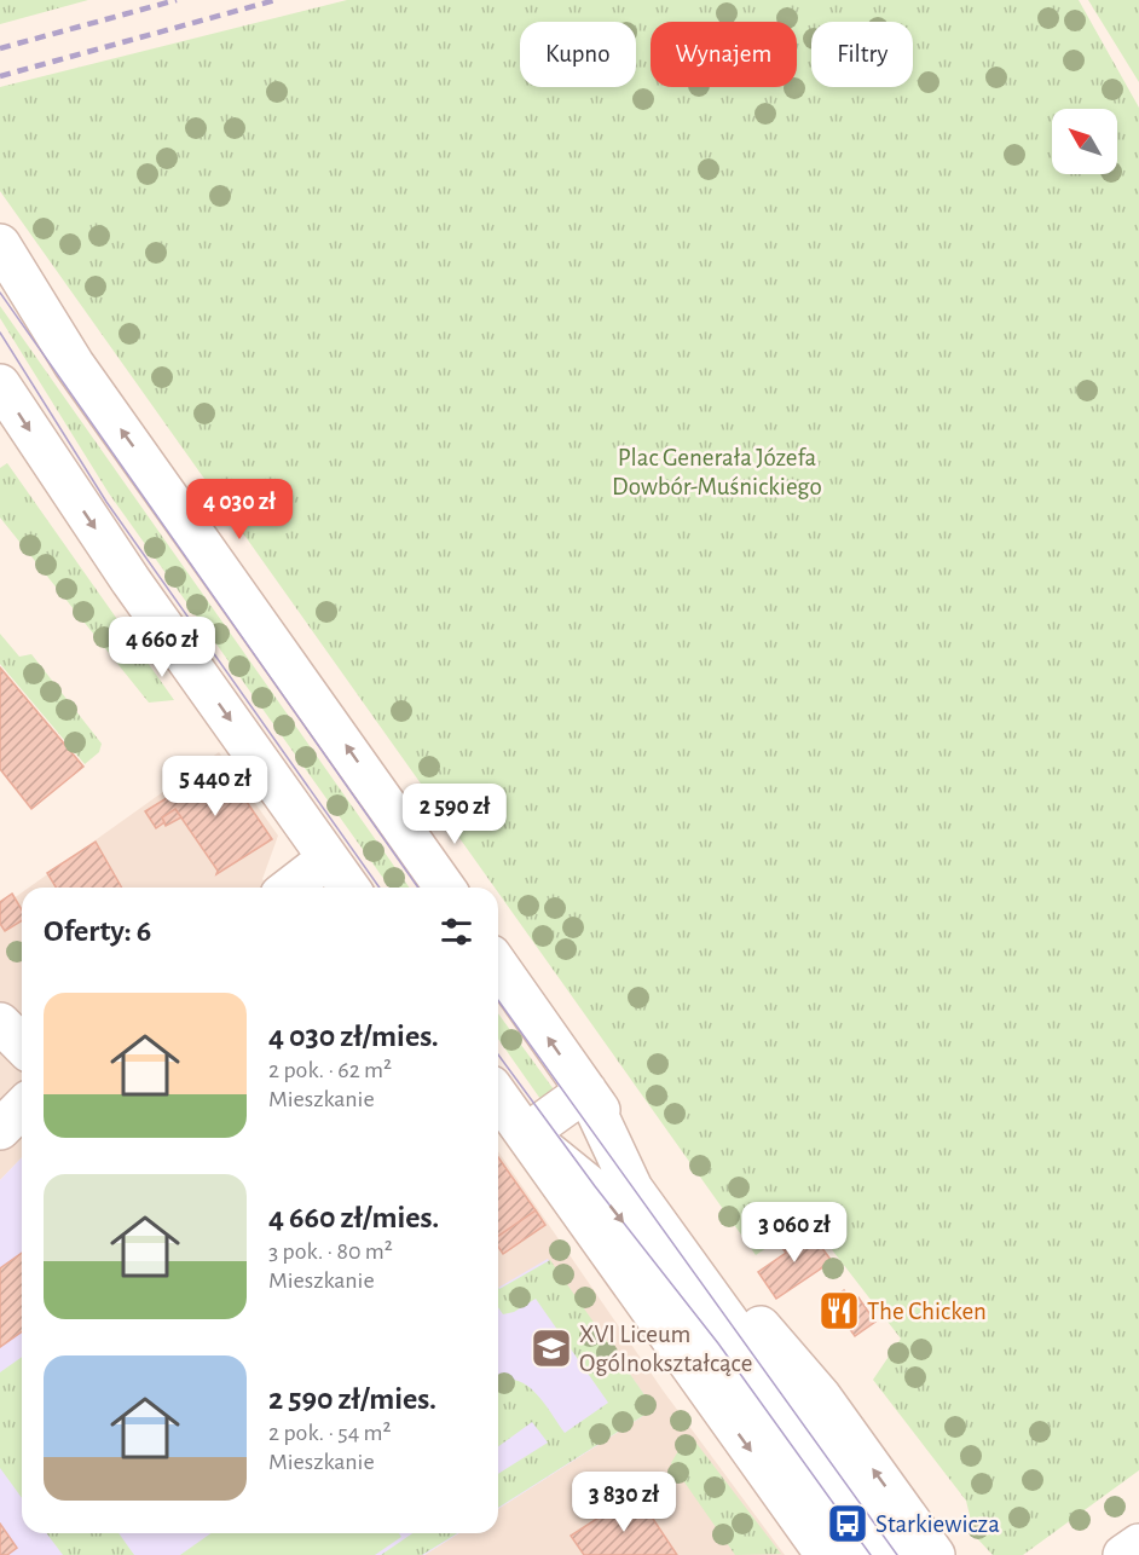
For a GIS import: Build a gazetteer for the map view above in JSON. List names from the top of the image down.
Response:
{
  "parks": ["Plac Generała Józefa Dowbór-Muśnickiego"],
  "places": {
    "restaurant": ["The Chicken"],
    "school or university": ["XVI Liceum Ogólnokształcące"],
    "bus stop": ["Starkiewicza"]
  },
  "north": "top left",
  "page": {
    "chip": ["Kupno", "Wynajem", "Filtry"],
    "price": [
      "4 030 zł",
      "4 660 zł",
      "5 440 zł",
      "2 590 zł",
      "3 060 zł",
      "3 830 zł"
    ],
    "heading": "Oferty: 6",
    "list": [
      {
        "name": "4 030 zł/mies.",
        "note": "2 pok. · 62 m² · Mieszkanie"
      },
      {
        "name": "4 660 zł/mies.",
        "note": "3 pok. · 80 m² · Mieszkanie"
      },
      {
        "name": "2 590 zł/mies.",
        "note": "2 pok. · 54 m² · Mieszkanie"
      }
    ]
  }
}
